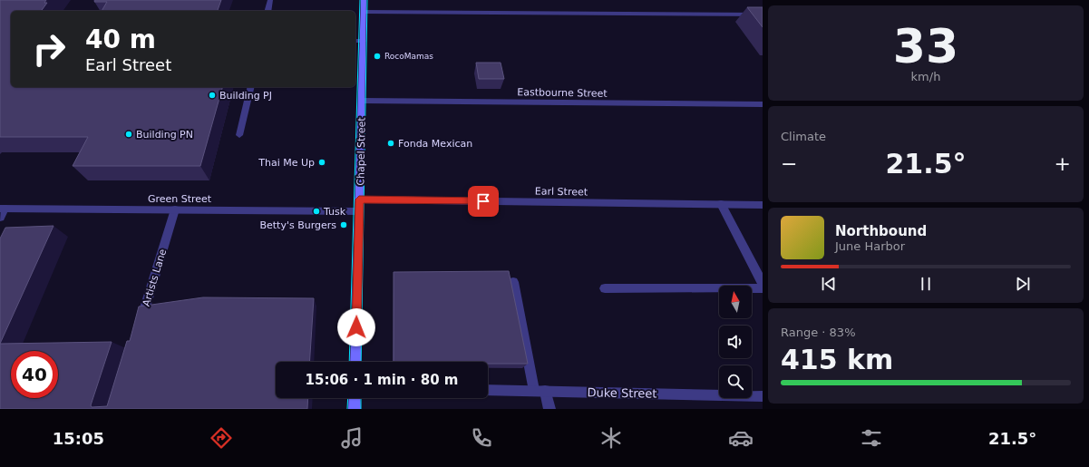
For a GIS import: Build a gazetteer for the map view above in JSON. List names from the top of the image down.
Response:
{
  "streets": {
    "street": [
      "Eastbourne Street",
      "Chapel Street",
      "Earl Street",
      "Green Street",
      "Artists Lane",
      "Duke Street"
    ]
  },
  "crossings": [
    ["Eastbourne Street", "Chapel Street"],
    ["Chapel Street", "Earl Street"],
    ["Chapel Street", "Green Street"],
    ["Green Street", "Artists Lane"]
  ],
  "places": [
    "RocoMamas",
    "Building PJ",
    "Building PN",
    "Fonda Mexican",
    "Thai Me Up",
    "Tusk",
    "Betty's Burgers"
  ],
  "north": "top",
  "page": {
    "tile": [
      ["33", "km/h"],
      "Climate",
      ["Range · 83%", "415 km"]
    ],
    "turn": ["40 m", "Earl Street"],
    "heat": ["−", "21.5°", "+"],
    "song": ["Northbound", "June Harbor"],
    "limit": "40",
    "trip": "15:06 · 1 min · 80 m",
    "tabs": ["15:05", "21.5°"]
  }
}
